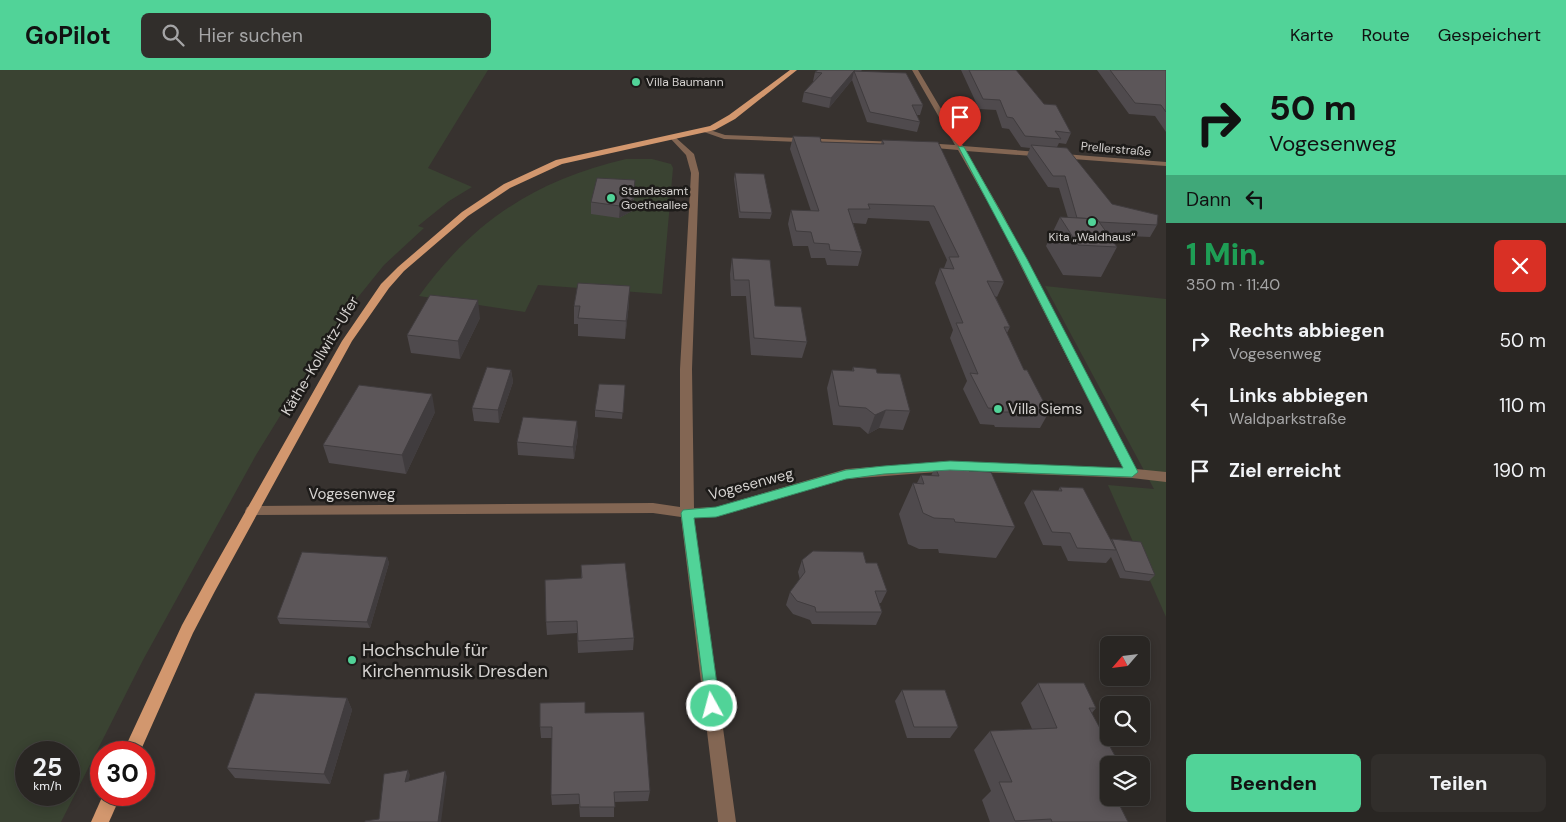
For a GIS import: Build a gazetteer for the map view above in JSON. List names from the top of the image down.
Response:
{
  "streets": {
    "main road": ["Käthe-Kollwitz-Ufer"],
    "street": ["Prellerstraße", "Vogesenweg"]
  },
  "crossings": [
    ["Käthe-Kollwitz-Ufer", "Vogesenweg"]
  ],
  "places": [
    "Villa Baumann",
    "Standesamt Goetheallee",
    "Kita „Waldhaus“",
    "Villa Siems",
    "Hochschule für Kirchenmusik Dresden"
  ],
  "north": "bottom left",
  "page": {
    "header": "GoPilot",
    "search": "Hier suchen",
    "nav": ["Karte", "Route", "Gespeichert"],
    "turn": ["50 m", "Vogesenweg"],
    "then": "Dann",
    "heading": ["1 Min.", "350 m · 11:40"],
    "list": [
      {
        "name": "Rechts abbiegen",
        "note": "Vogesenweg",
        "value": "50 m"
      },
      {
        "name": "Links abbiegen",
        "note": "Waldparkstraße",
        "value": "110 m"
      },
      {
        "name": "Ziel erreicht",
        "value": "190 m"
      }
    ],
    "speed": "25 km/h",
    "limit": "30",
    "buttons": ["Beenden", "Teilen"]
  }
}
